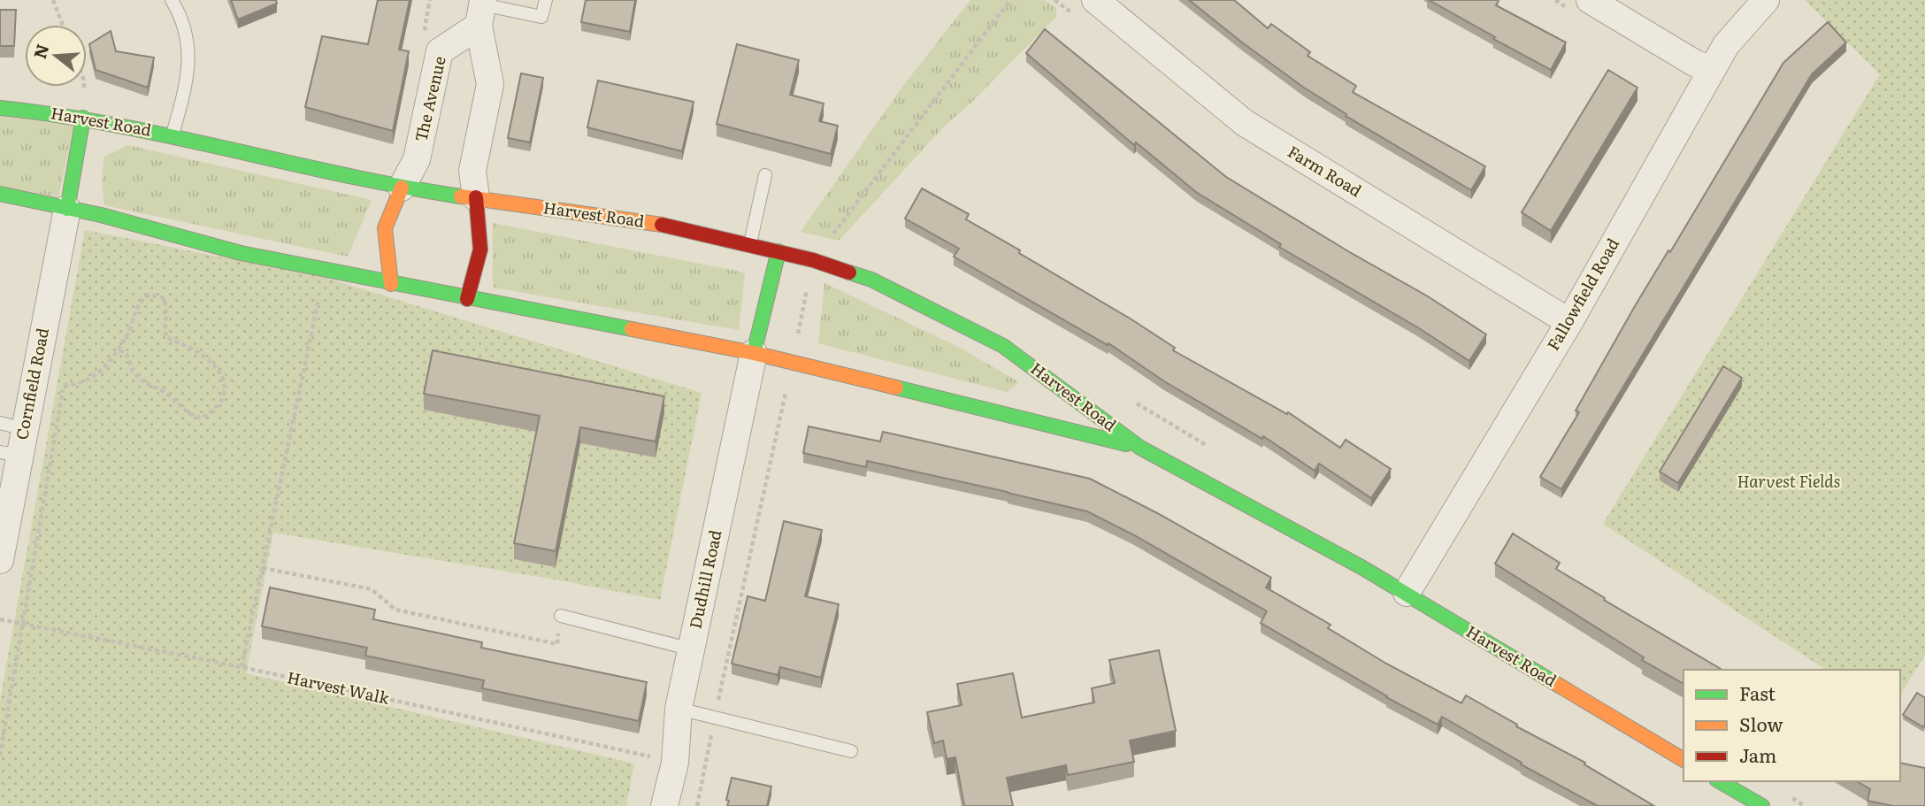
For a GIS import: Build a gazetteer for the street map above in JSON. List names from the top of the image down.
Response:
{
  "streets": {
    "street": [
      "The Avenue",
      "Harvest Road",
      "Farm Road",
      "Fallowfield Road",
      "Cornfield Road",
      "Dudhill Road"
    ],
    "path": ["Harvest Walk"]
  },
  "crossings": [
    ["The Avenue", "Harvest Road"],
    ["Harvest Road", "Fallowfield Road"],
    ["Harvest Road", "Cornfield Road"],
    ["Harvest Road", "Dudhill Road"],
    ["Farm Road", "Fallowfield Road"],
    ["Dudhill Road", "Harvest Walk"]
  ],
  "parks": ["Harvest Fields"],
  "legend": ["Fast", "Slow", "Jam"],
  "north": "left"
}
